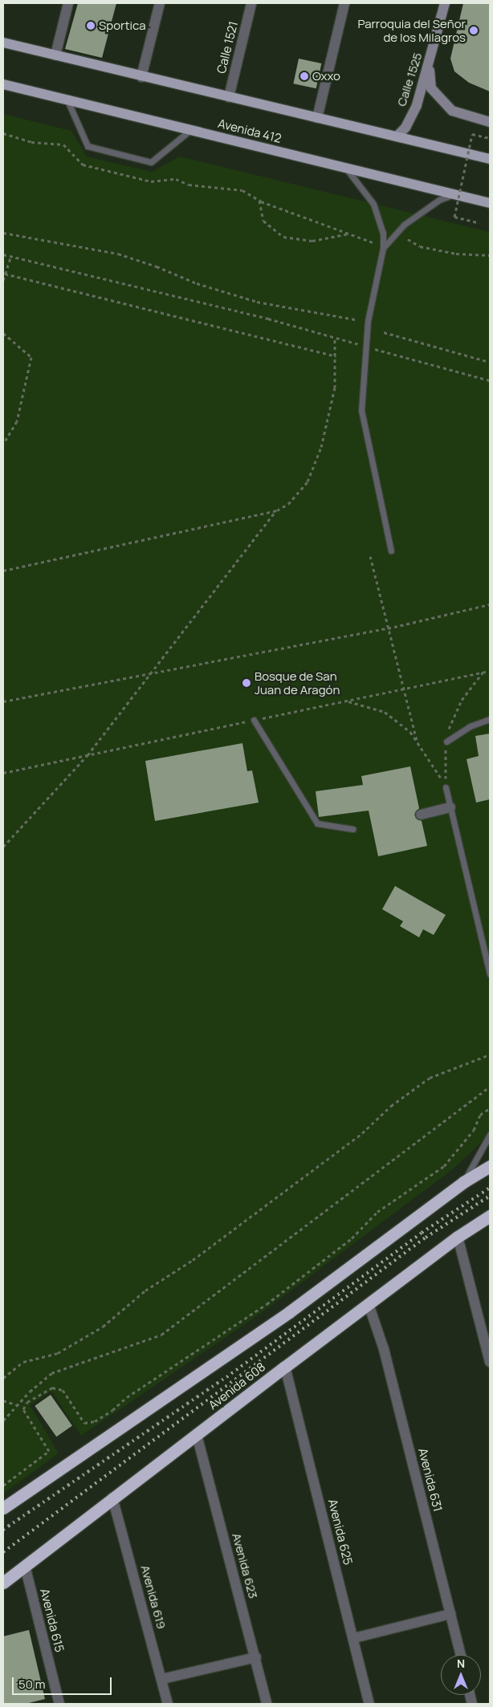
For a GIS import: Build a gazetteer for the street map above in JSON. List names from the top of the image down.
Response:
{
  "streets": {
    "highway": ["Avenida 608"],
    "main road": ["Avenida 412"],
    "street": [
      "Calle 1521",
      "Calle 1525",
      "Avenida 631",
      "Avenida 625",
      "Avenida 623",
      "Avenida 619",
      "Avenida 615"
    ]
  },
  "crossings": [
    ["Avenida 608", "Avenida 631"],
    ["Avenida 608", "Avenida 625"],
    ["Avenida 608", "Avenida 623"],
    ["Avenida 608", "Avenida 619"],
    ["Avenida 608", "Avenida 615"]
  ],
  "places": [
    "Sportica",
    "Parroquia del Señor de los Milagros",
    "Oxxo",
    "Bosque de San Juan de Aragón"
  ],
  "scale_bar": "50 m",
  "north": "top"
}
